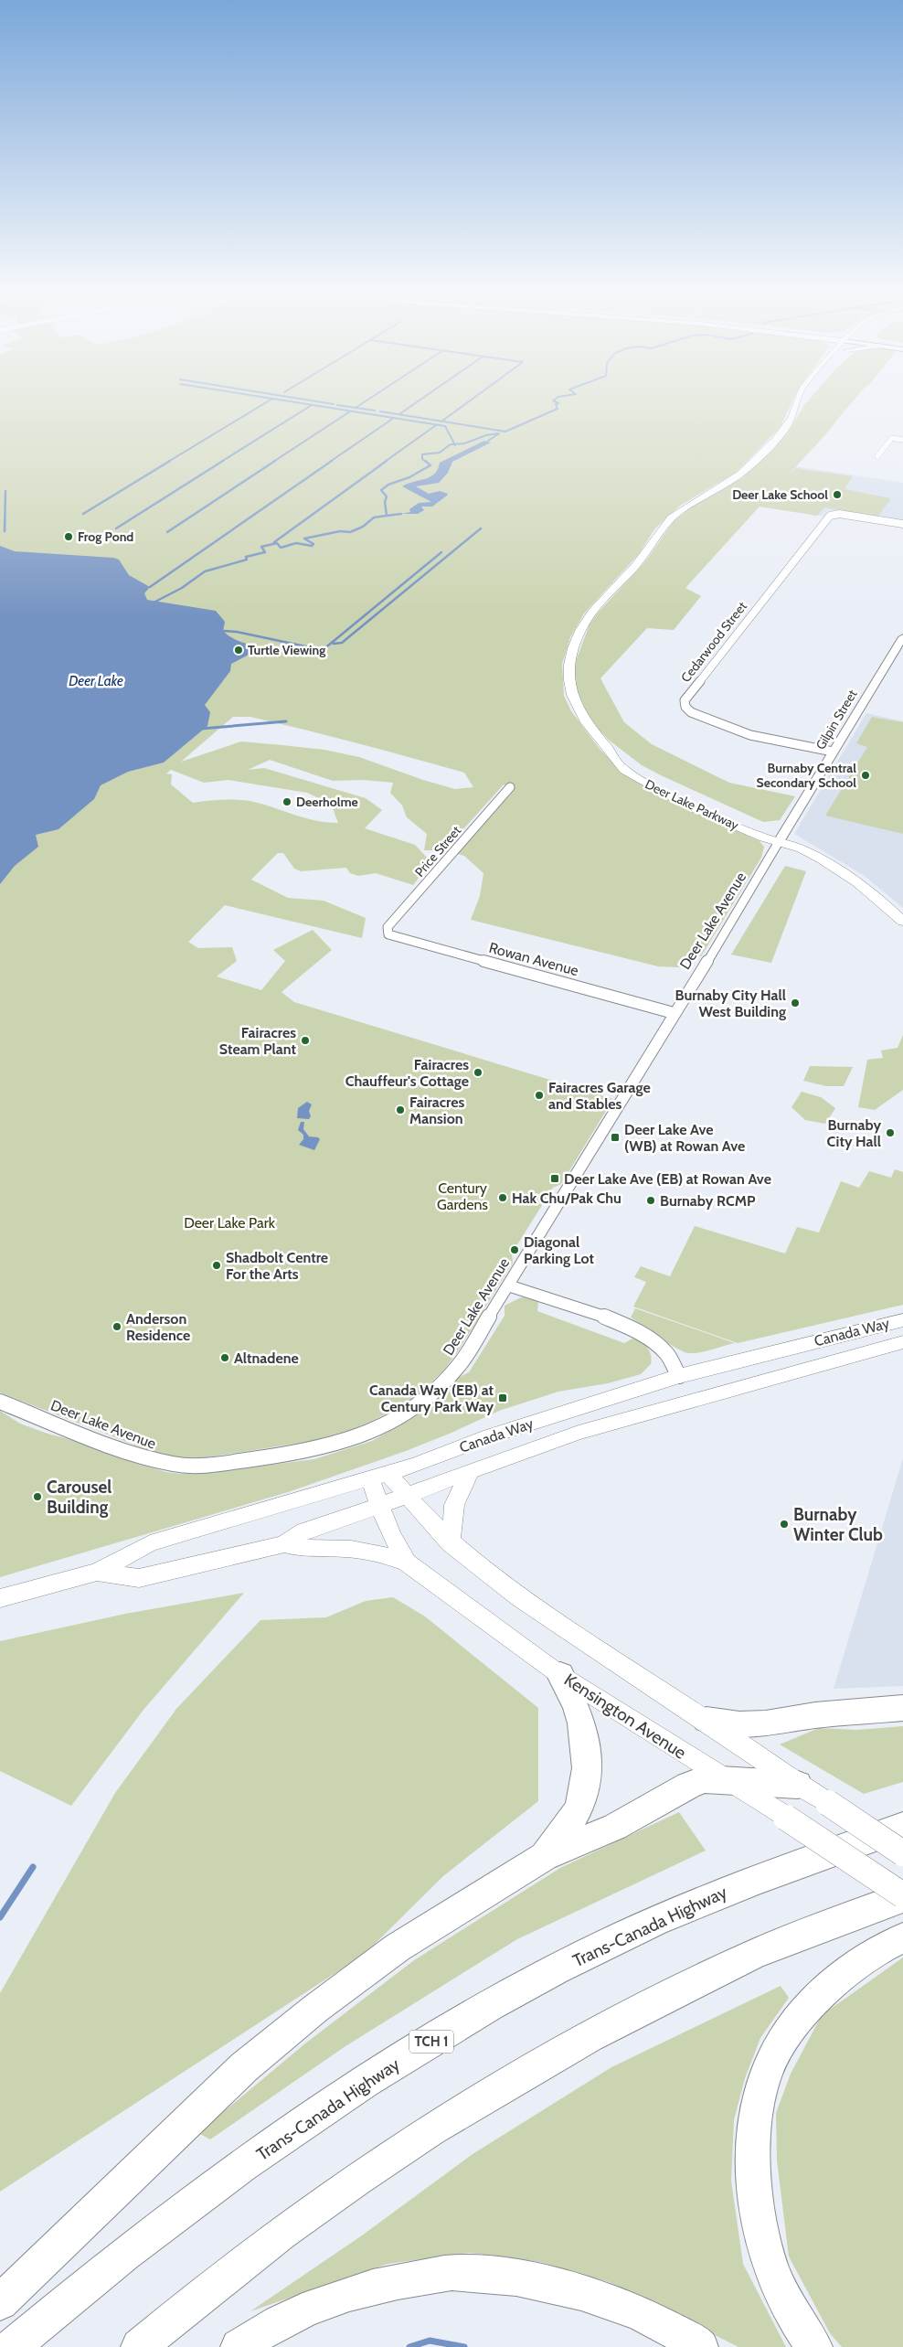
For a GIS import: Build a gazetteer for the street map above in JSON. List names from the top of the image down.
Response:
{
  "streets": {
    "highway": ["Trans-Canada Highway", "TCH 1"],
    "main road": ["Deer Lake Parkway", "Canada Way", "Kensington Avenue"],
    "street": [
      "Cedarwood Street",
      "Gilpin Street",
      "Price Street",
      "Deer Lake Avenue",
      "Rowan Avenue"
    ]
  },
  "crossings": [
    ["Cedarwood Street", "Gilpin Street"],
    ["Gilpin Street", "Deer Lake Parkway"],
    ["Gilpin Street", "Deer Lake Avenue"],
    ["Deer Lake Parkway", "Deer Lake Avenue"],
    ["Price Street", "Rowan Avenue"],
    ["Deer Lake Avenue", "Rowan Avenue"],
    ["Canada Way", "Kensington Avenue"]
  ],
  "water": ["Deer Lake"],
  "parks": ["Century Gardens", "Deer Lake Park"],
  "places": {
    "other": [
      "Deer Lake School",
      "Frog Pond",
      "Turtle Viewing",
      "Burnaby Central Secondary School",
      "Deerholme",
      "Burnaby City Hall West Building",
      "Fairacres Steam Plant",
      "Fairacres Chauffeur's Cottage",
      "Fairacres Garage and Stables",
      "Fairacres Mansion",
      "Burnaby City Hall",
      "Hak Chu/Pak Chu",
      "Burnaby RCMP",
      "Diagonal Parking Lot",
      "Shadbolt Centre For the Arts",
      "Anderson Residence",
      "Altnadene",
      "Carousel Building",
      "Burnaby Winter Club"
    ],
    "transit": ["Deer Lake Ave (WB) at Rowan Ave", "Deer Lake Ave (EB) at Rowan Ave", "Canada Way (EB) at Century Park Way"]
  }
}
